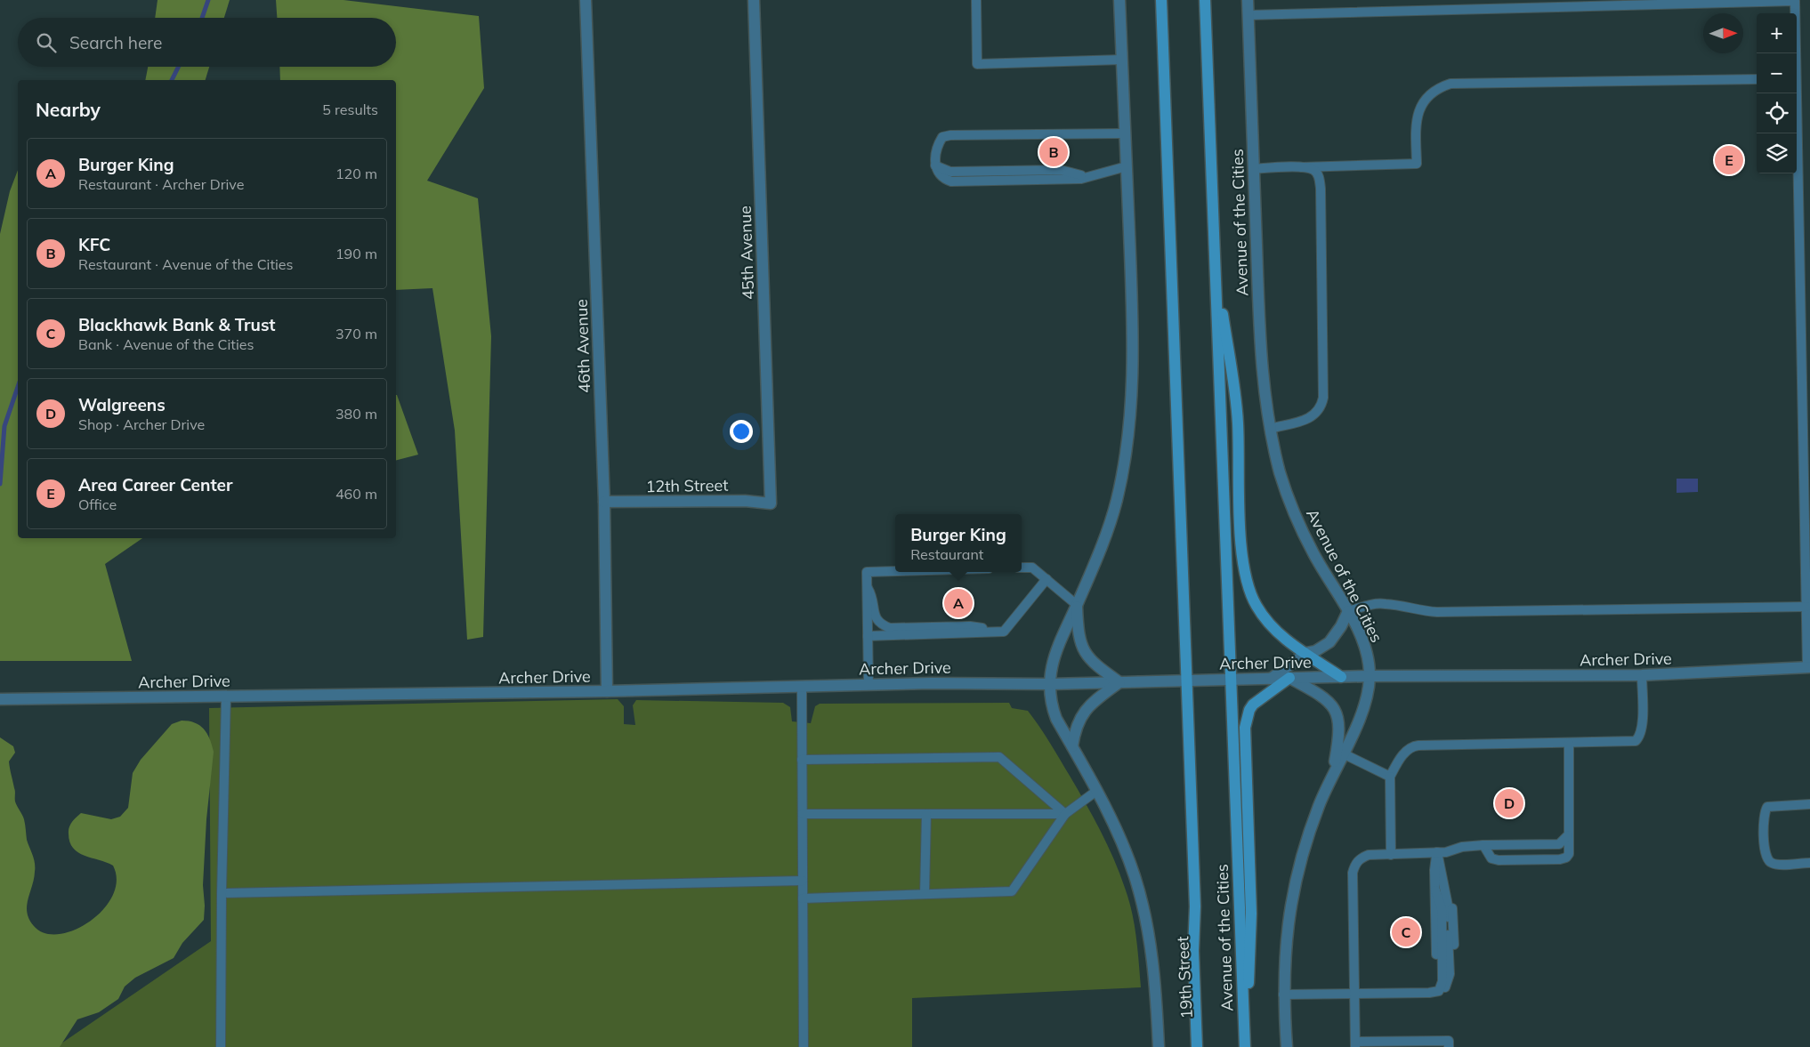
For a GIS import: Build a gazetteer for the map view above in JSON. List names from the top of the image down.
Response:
{
  "streets": {
    "main road": ["Avenue of the Cities", "19th Street"],
    "street": [
      "45th Avenue",
      "46th Avenue",
      "12th Street",
      "Archer Drive"
    ]
  },
  "crossings": [
    ["Avenue of the Cities", "Archer Drive"],
    ["Avenue of the Cities", "19th Street"],
    ["45th Avenue", "12th Street"],
    ["46th Avenue", "12th Street"],
    ["46th Avenue", "Archer Drive"]
  ],
  "north": "right",
  "page": {
    "map_buttons": ["+", "−"],
    "search": "Search here",
    "heading": ["Nearby", "5 results"],
    "pins": [
      "B",
      "E",
      "A",
      "D",
      "C"
    ],
    "list": [
      {
        "mark": "A",
        "name": "Burger King",
        "note": "Restaurant · Archer Drive",
        "value": "120 m"
      },
      {
        "mark": "B",
        "name": "KFC",
        "note": "Restaurant · Avenue of the Cities",
        "value": "190 m"
      },
      {
        "mark": "C",
        "name": "Blackhawk Bank & Trust",
        "note": "Bank · Avenue of the Cities",
        "value": "370 m"
      },
      {
        "mark": "D",
        "name": "Walgreens",
        "note": "Shop · Archer Drive",
        "value": "380 m"
      },
      {
        "mark": "E",
        "name": "Area Career Center",
        "note": "Office",
        "value": "460 m"
      }
    ],
    "popup": ["Burger King", "Restaurant"]
  }
}
